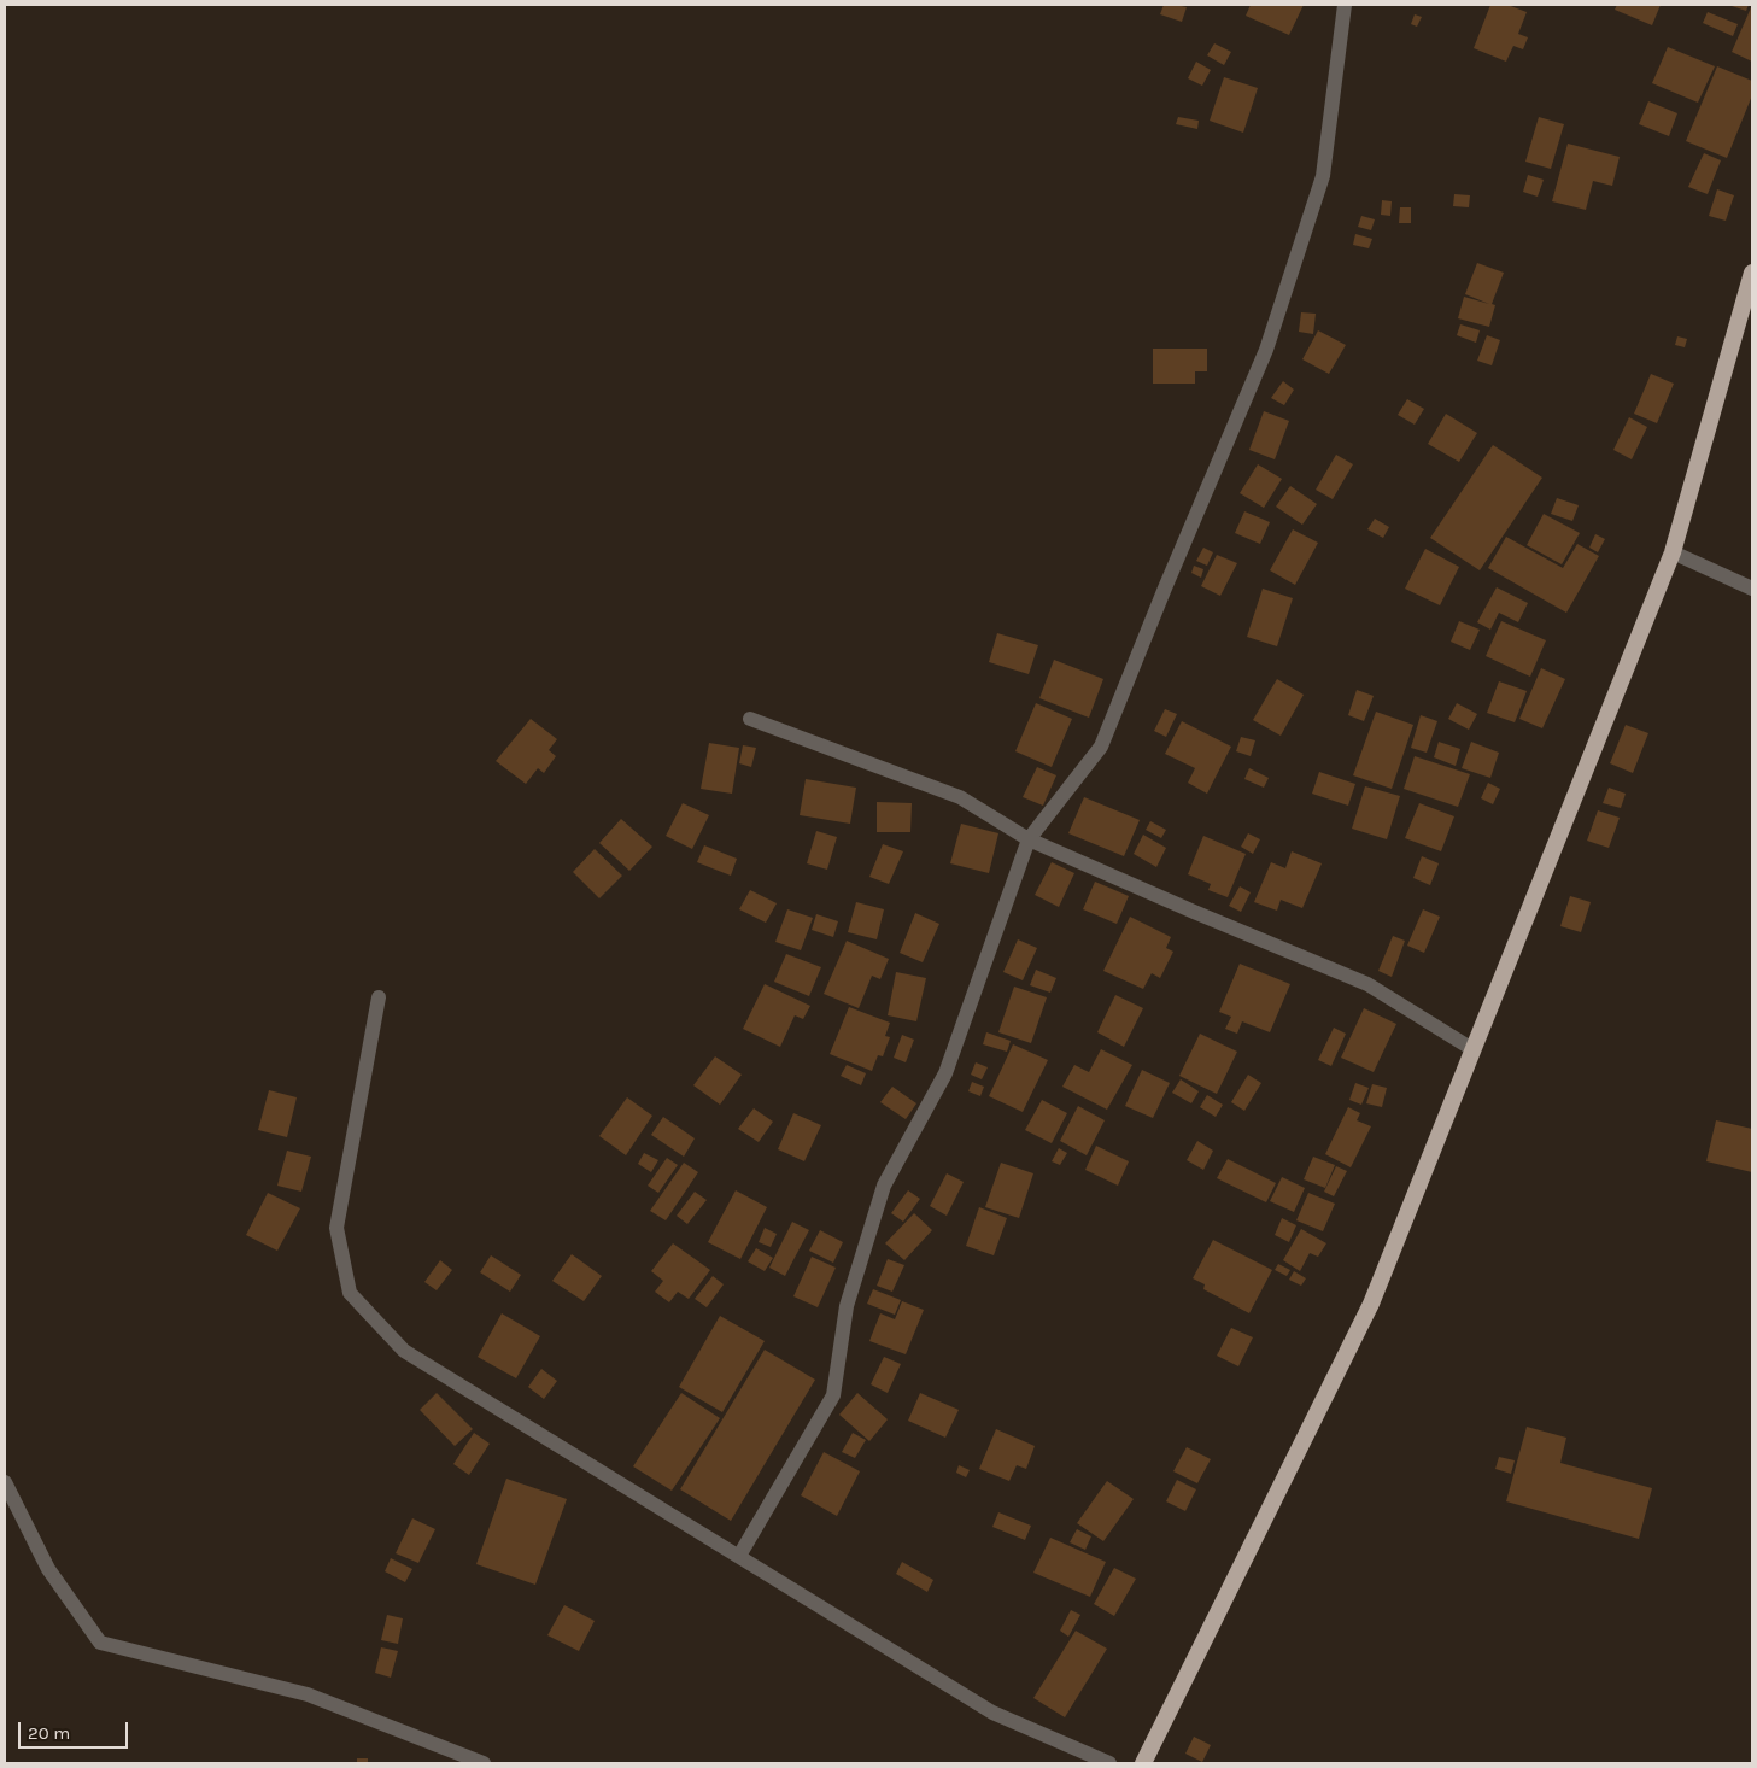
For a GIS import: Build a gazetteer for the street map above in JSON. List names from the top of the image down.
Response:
{
  "scale_bar": "20 m"
}
